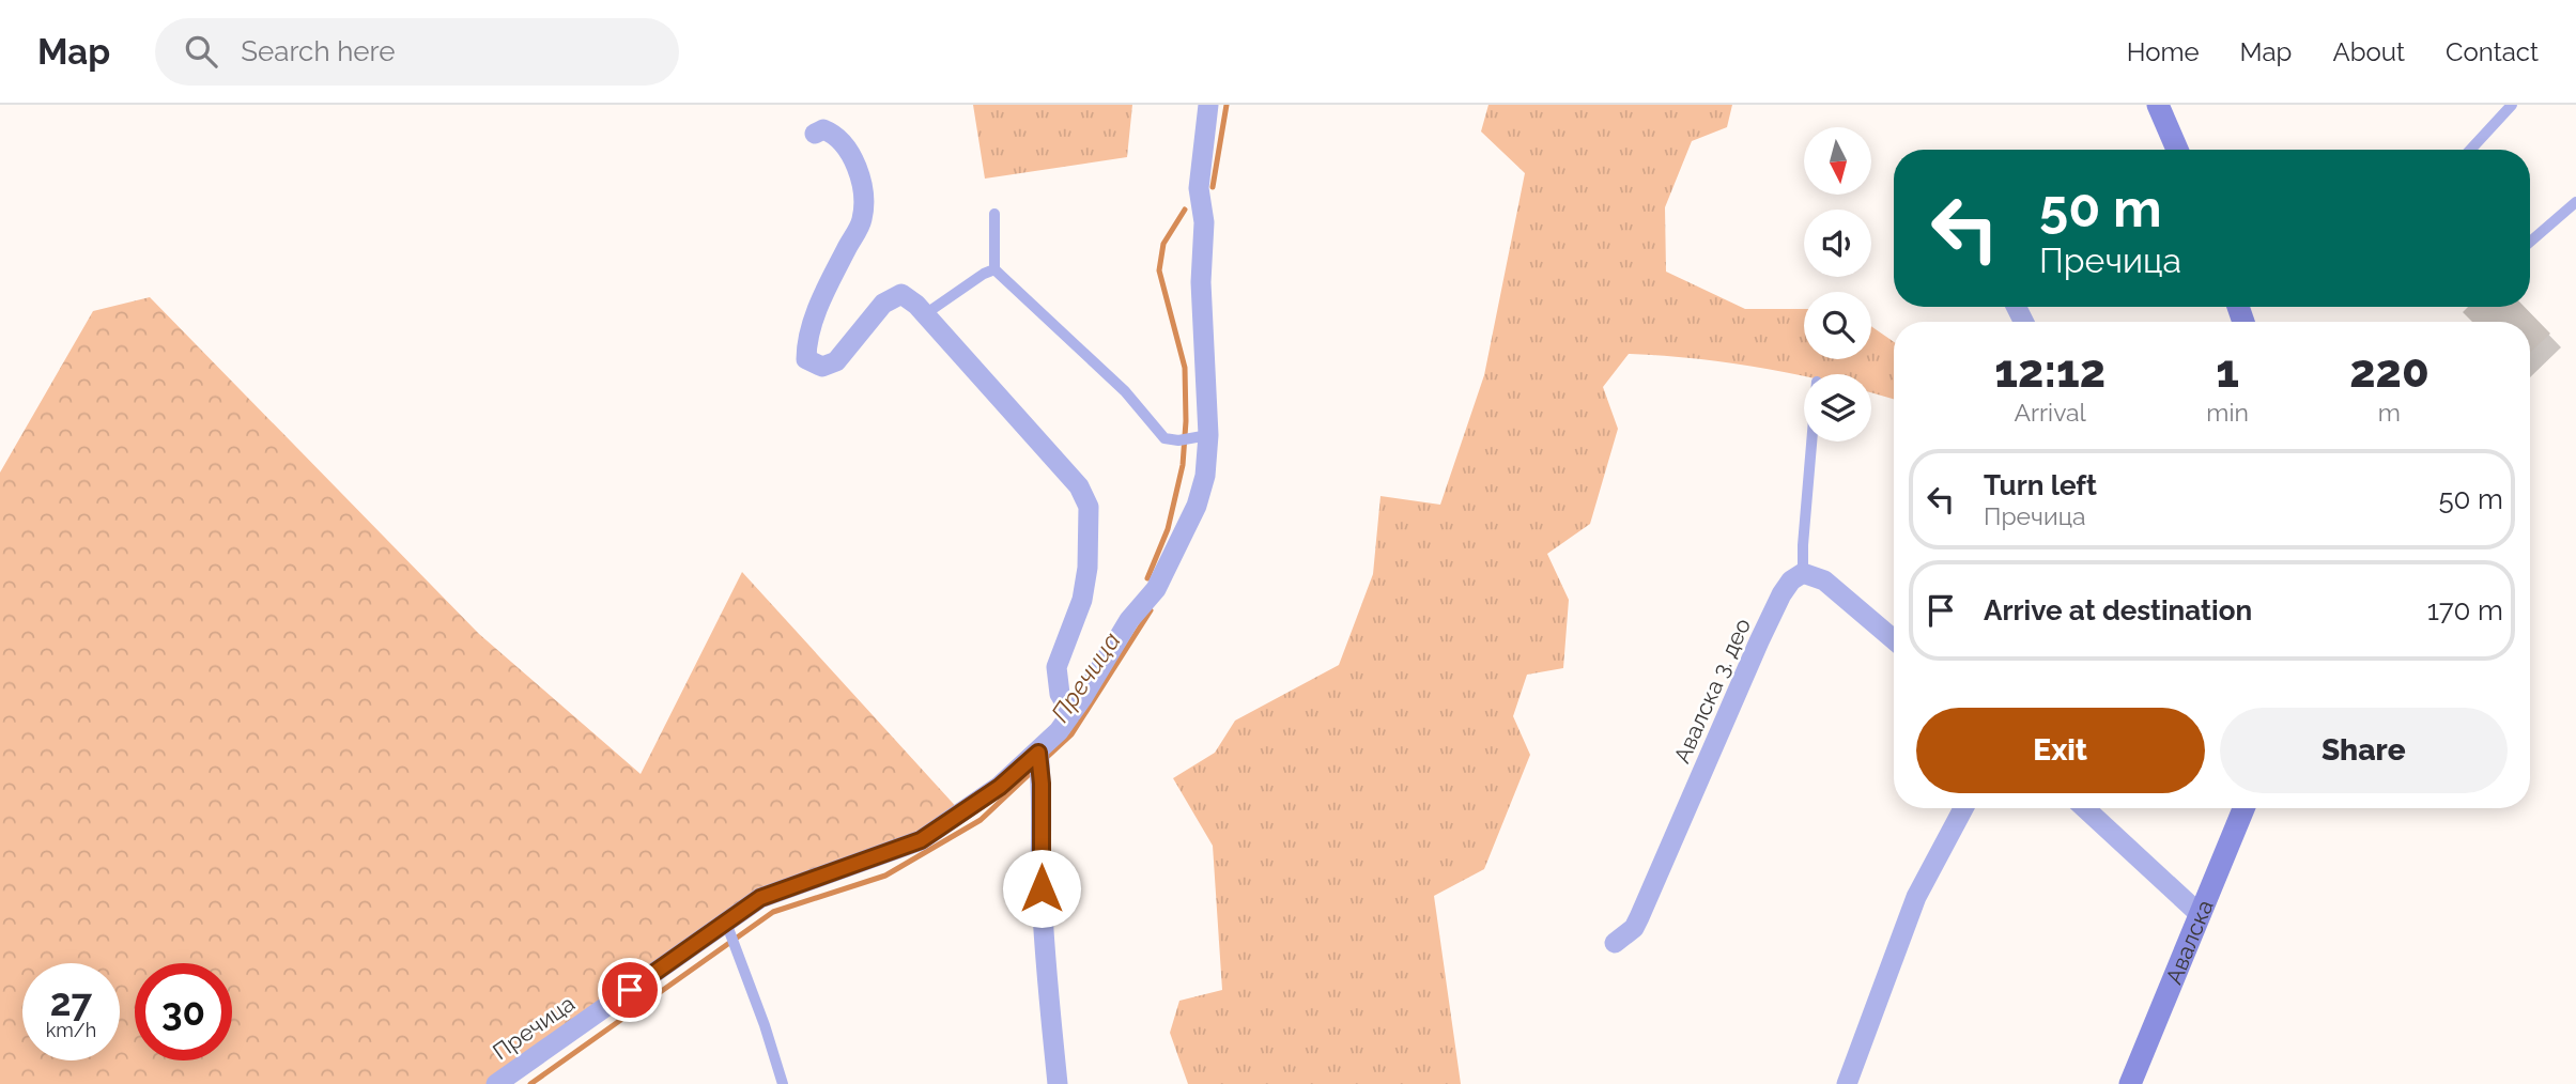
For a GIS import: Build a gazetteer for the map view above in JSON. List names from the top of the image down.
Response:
{
  "streets": {
    "street": ["Авалска 3. део", "Авалска", "Пречица"]
  },
  "water": ["Пречица"],
  "north": "bottom",
  "page": {
    "header": "Map",
    "search": "Search here",
    "nav": [
      "Home",
      "Map",
      "About",
      "Contact"
    ],
    "turn": ["50 m", "Пречица"],
    "eta": [
      "12:12",
      "Arrival",
      "1",
      "min",
      "220",
      "m"
    ],
    "list": [
      {
        "name": "Turn left",
        "note": "Пречица",
        "value": "50 m"
      },
      {
        "name": "Arrive at destination",
        "value": "170 m"
      }
    ],
    "buttons": ["Exit", "Share"],
    "speed": "27 km/h",
    "limit": "30"
  }
}
